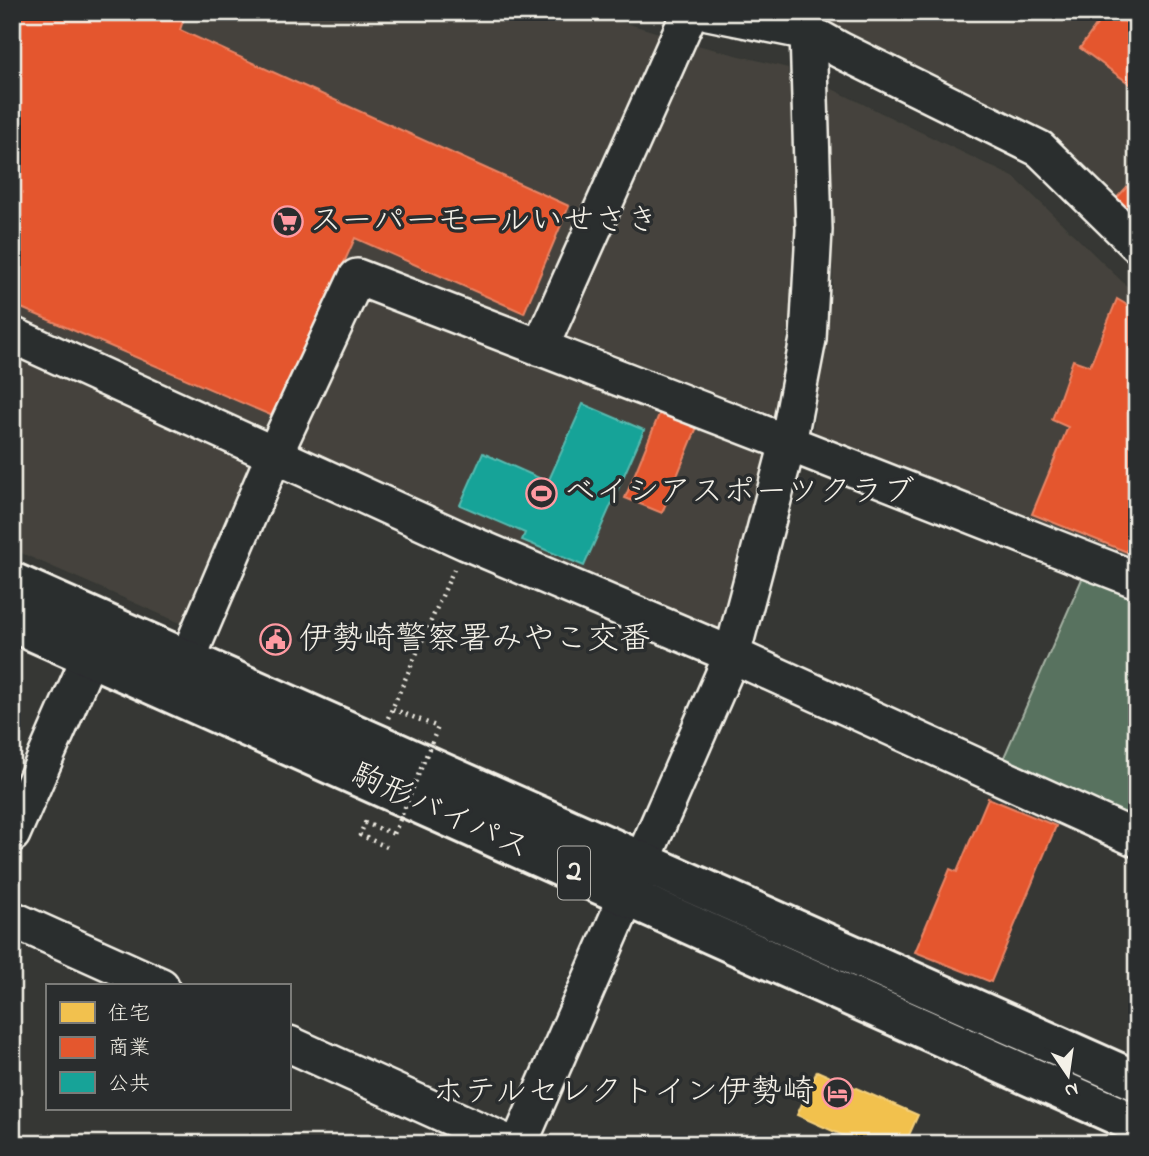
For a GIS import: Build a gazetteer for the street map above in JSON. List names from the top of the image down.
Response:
{
  "streets": {
    "main road": ["駒形バイパス", "2"]
  },
  "places": {
    "supermarket": ["スーパーモールいせさき"],
    "sports": ["ベイシアスポーツクラブ"],
    "public building": ["伊勢崎警察署みやこ交番"],
    "hotel": ["ホテルセレクトイン伊勢崎"]
  },
  "legend": ["住宅", "商業", "公共"],
  "north": "bottom"
}
